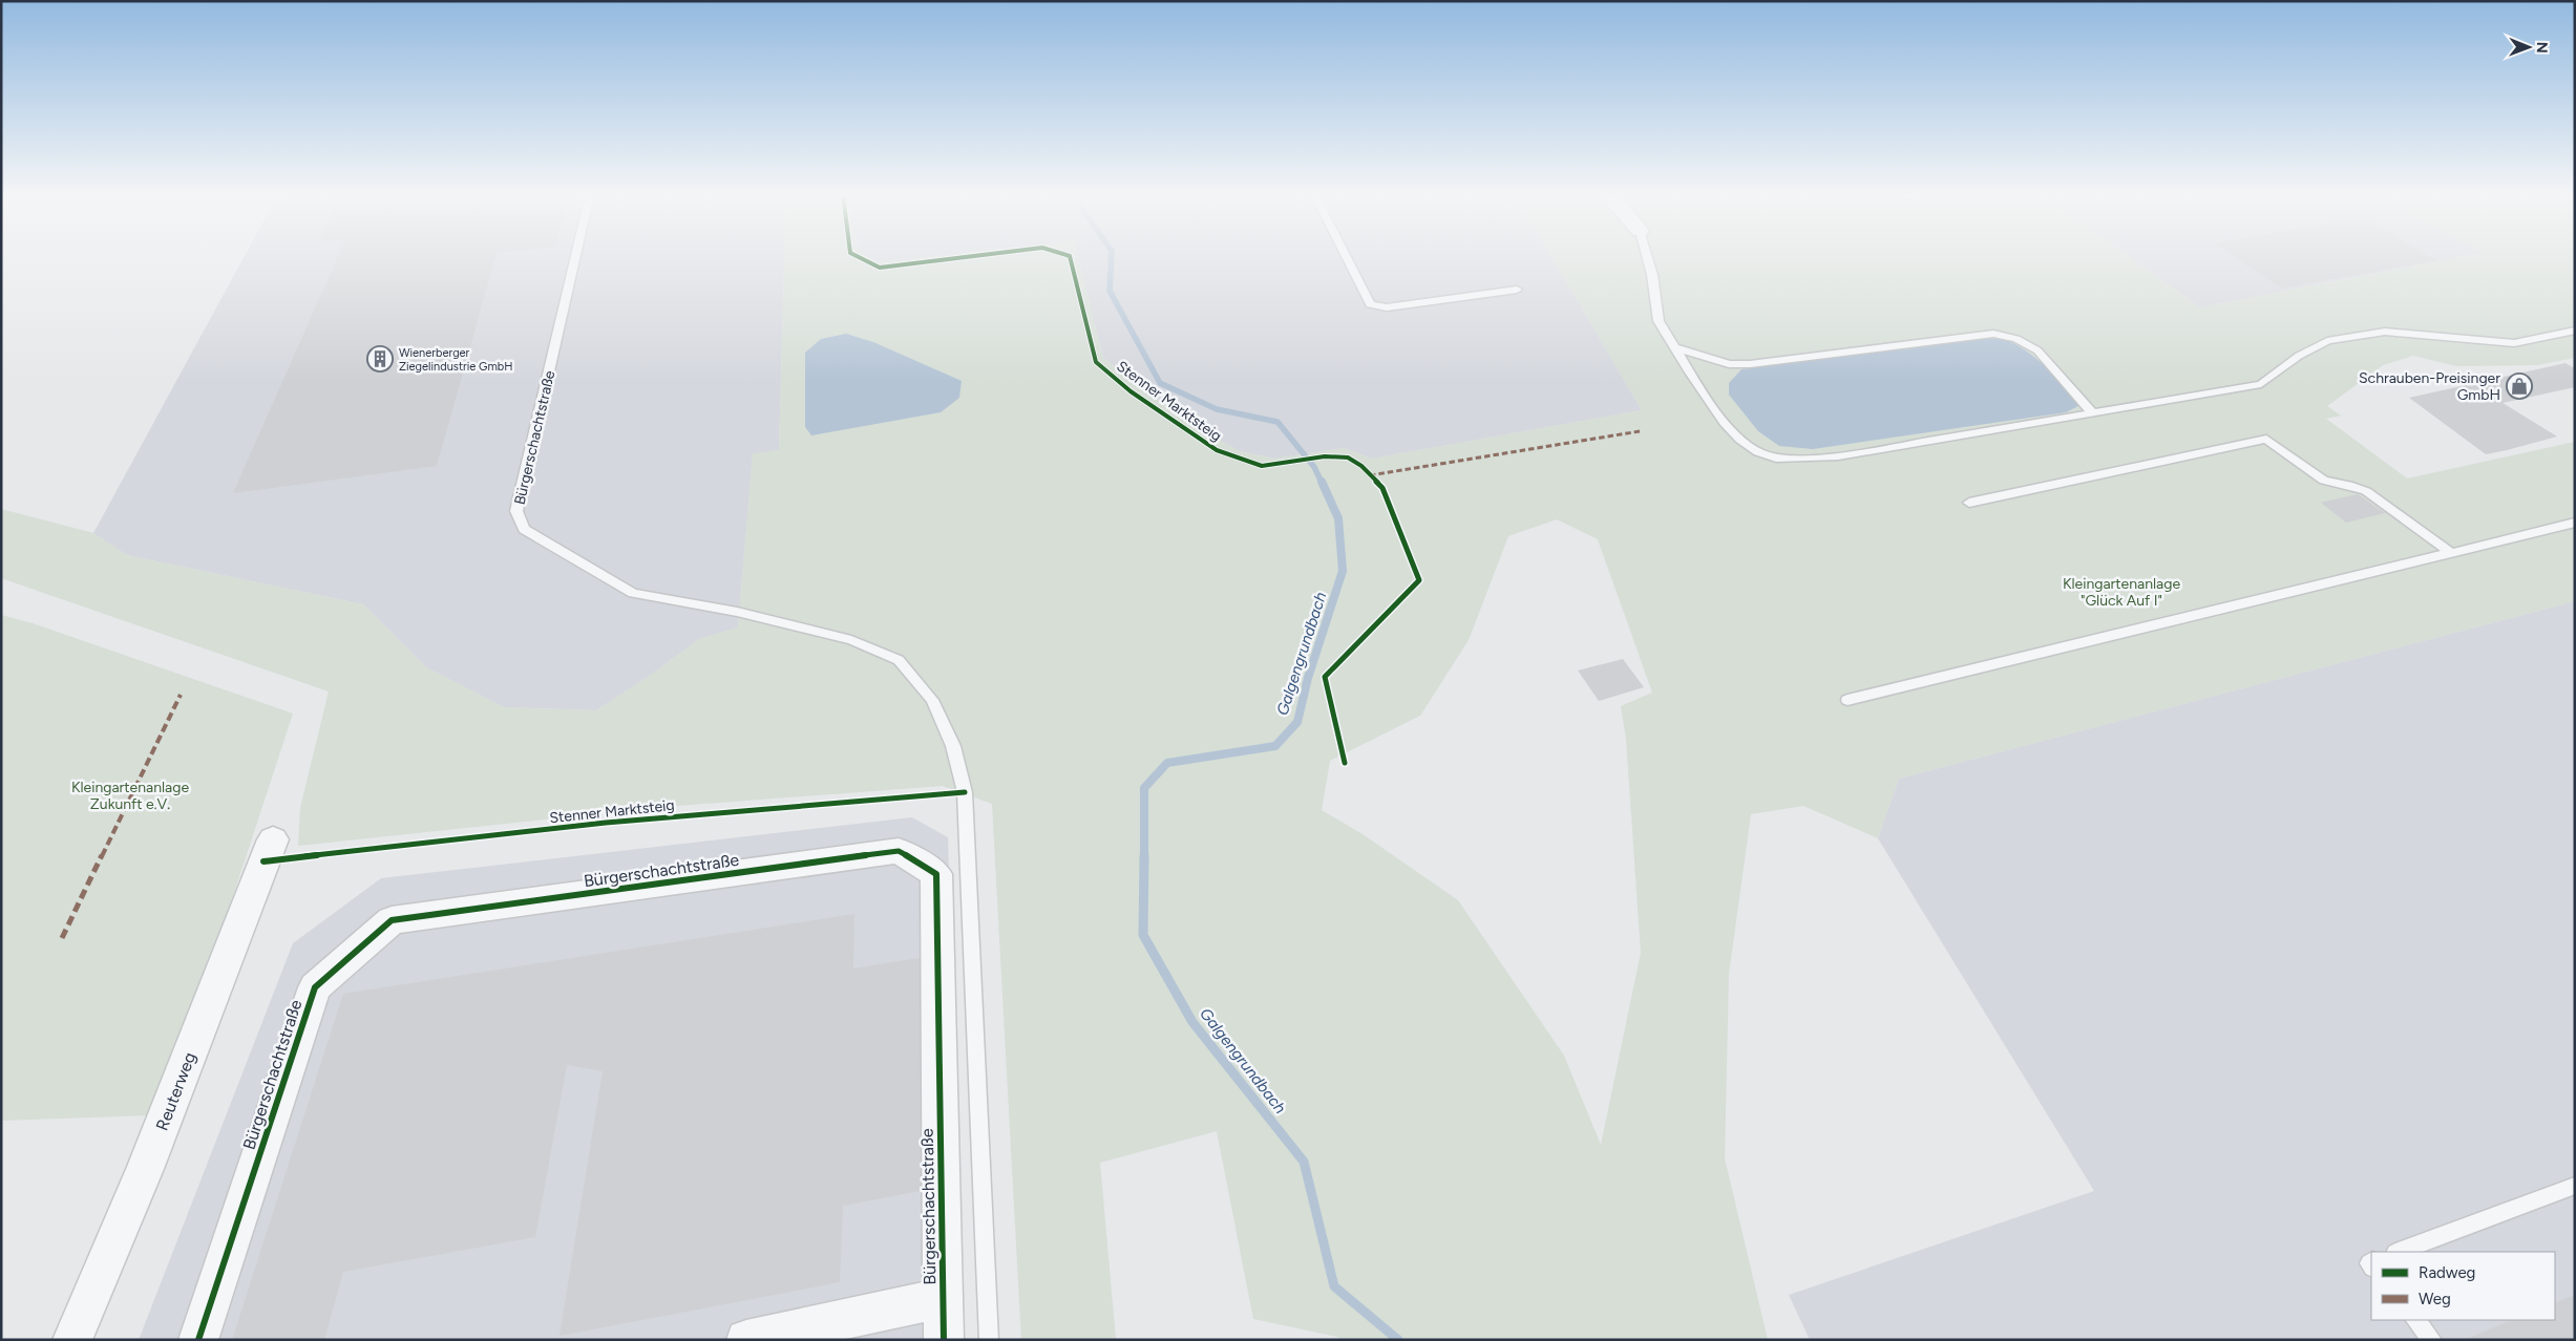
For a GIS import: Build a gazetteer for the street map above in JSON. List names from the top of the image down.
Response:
{
  "streets": {
    "street": ["Bürgerschachtstraße", "Reuterweg"],
    "cycle path": ["Stenner Marktsteig"]
  },
  "water": ["Galgengrundbach"],
  "parks": ["Kleingartenanlage \"Glück Auf I\"", "Kleingartenanlage Zukunft e.V."],
  "places": {
    "building": ["Wienerberger Ziegelindustrie GmbH"],
    "shop": ["Schrauben-Preisinger GmbH"]
  },
  "legend": ["Radweg", "Weg"],
  "north": "right"
}
